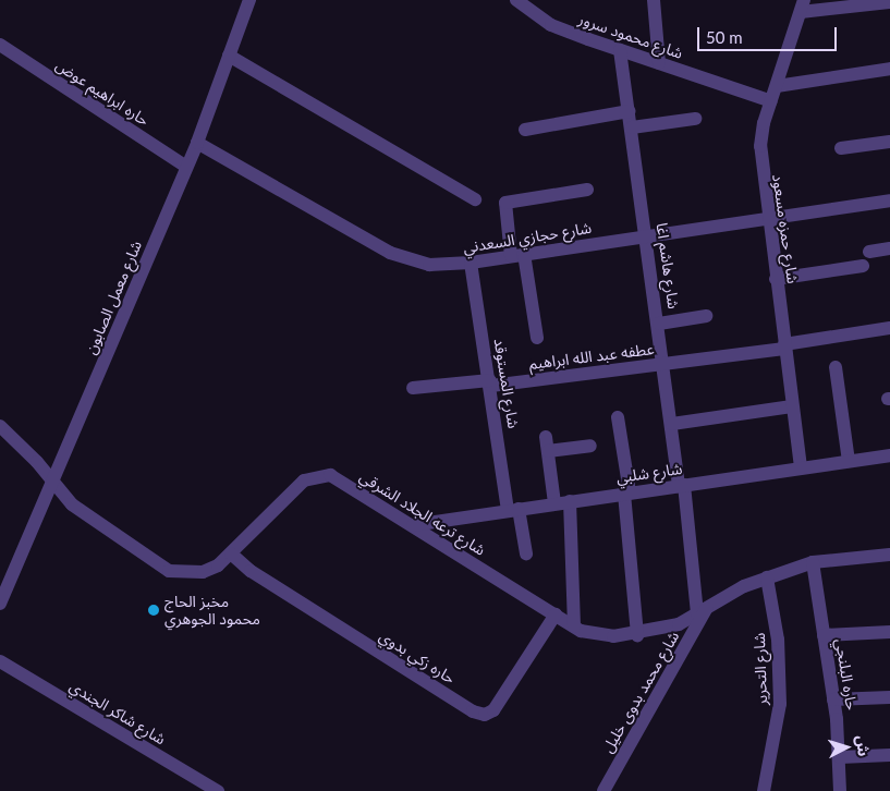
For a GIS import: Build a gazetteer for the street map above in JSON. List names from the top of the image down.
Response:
{
  "streets": {
    "street": [
      "شارع محمود سرور",
      "حاره ابراهيم عوض",
      "شارع حمزه مسعود",
      "شارع حجازي السعدني",
      "شارع هاشم اغا",
      "شارع معمل الصابون",
      "عطفه عبد الله ابراهيم",
      "شارع المستوقد",
      "شارع شلبي",
      "شارع ترعه الجلاد الشرقي",
      "حاره زكي بدوي",
      "شارع التحرير",
      "حاره البلنجي",
      "شارع محمد بدوى خليل",
      "شارع شاكر الجندي"
    ]
  },
  "crossings": [
    ["شارع محمود سرور", "شارع حمزه مسعود"],
    ["شارع محمود سرور", "شارع هاشم اغا"],
    ["حاره ابراهيم عوض", "شارع معمل الصابون"],
    ["شارع حمزه مسعود", "شارع حجازي السعدني"],
    ["شارع حمزه مسعود", "عطفه عبد الله ابراهيم"],
    ["شارع حمزه مسعود", "شارع شلبي"],
    ["شارع حجازي السعدني", "شارع هاشم اغا"],
    ["شارع حجازي السعدني", "شارع معمل الصابون"],
    ["شارع حجازي السعدني", "شارع المستوقد"],
    ["شارع هاشم اغا", "عطفه عبد الله ابراهيم"],
    ["شارع هاشم اغا", "شارع شلبي"],
    ["شارع هاشم اغا", "شارع ترعه الجلاد الشرقي"],
    ["شارع هاشم اغا", "شارع محمد بدوى خليل"],
    ["شارع معمل الصابون", "شارع ترعه الجلاد الشرقي"],
    ["عطفه عبد الله ابراهيم", "شارع المستوقد"],
    ["شارع المستوقد", "شارع شلبي"],
    ["شارع شلبي", "شارع ترعه الجلاد الشرقي"],
    ["شارع ترعه الجلاد الشرقي", "حاره زكي بدوي"],
    ["شارع ترعه الجلاد الشرقي", "شارع التحرير"],
    ["شارع ترعه الجلاد الشرقي", "حاره البلنجي"],
    ["شارع ترعه الجلاد الشرقي", "شارع محمد بدوى خليل"]
  ],
  "places": ["مخبز الحاج محمود الجوهري"],
  "scale_bar": "50 m",
  "north": "right"
}
